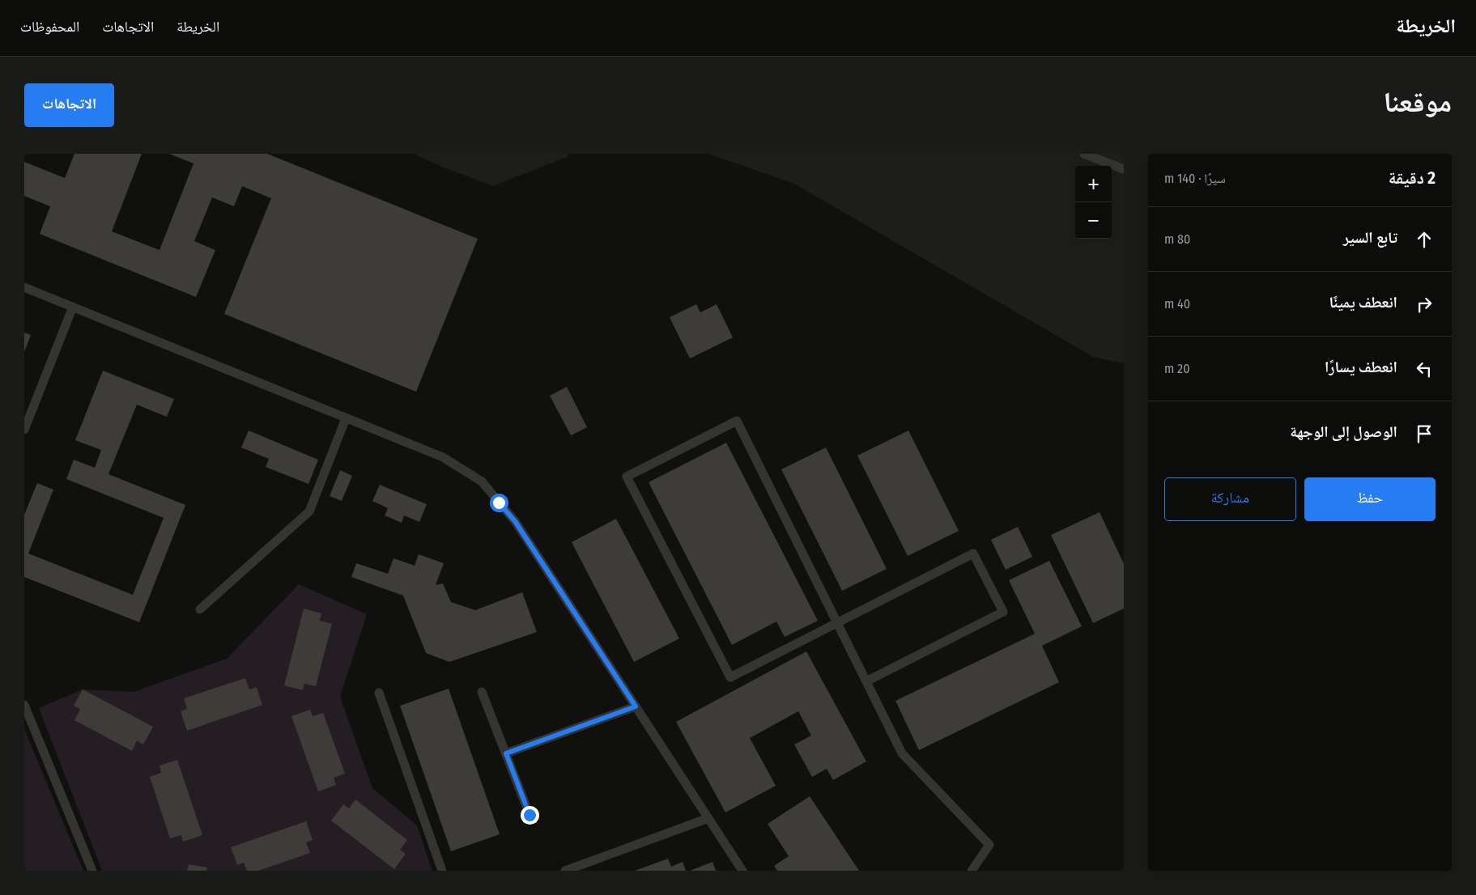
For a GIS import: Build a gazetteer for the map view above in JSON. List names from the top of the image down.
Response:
{
  "page": {
    "header": "الخريطة",
    "nav": ["الخريطة", "الاتجاهات", "المحفوظات"],
    "title": "موقعنا",
    "buttons": [
      "الاتجاهات",
      ["حفظ", "مشاركة"]
    ],
    "heading": ["2 دقيقة", "سيرًا · 140 m"],
    "map_buttons": ["+", "−"],
    "list": [
      ["تابع السير", "80 m"],
      ["انعطف يمينًا", "40 m"],
      ["انعطف يسارًا", "20 m"],
      "الوصول إلى الوجهة"
    ]
  }
}
